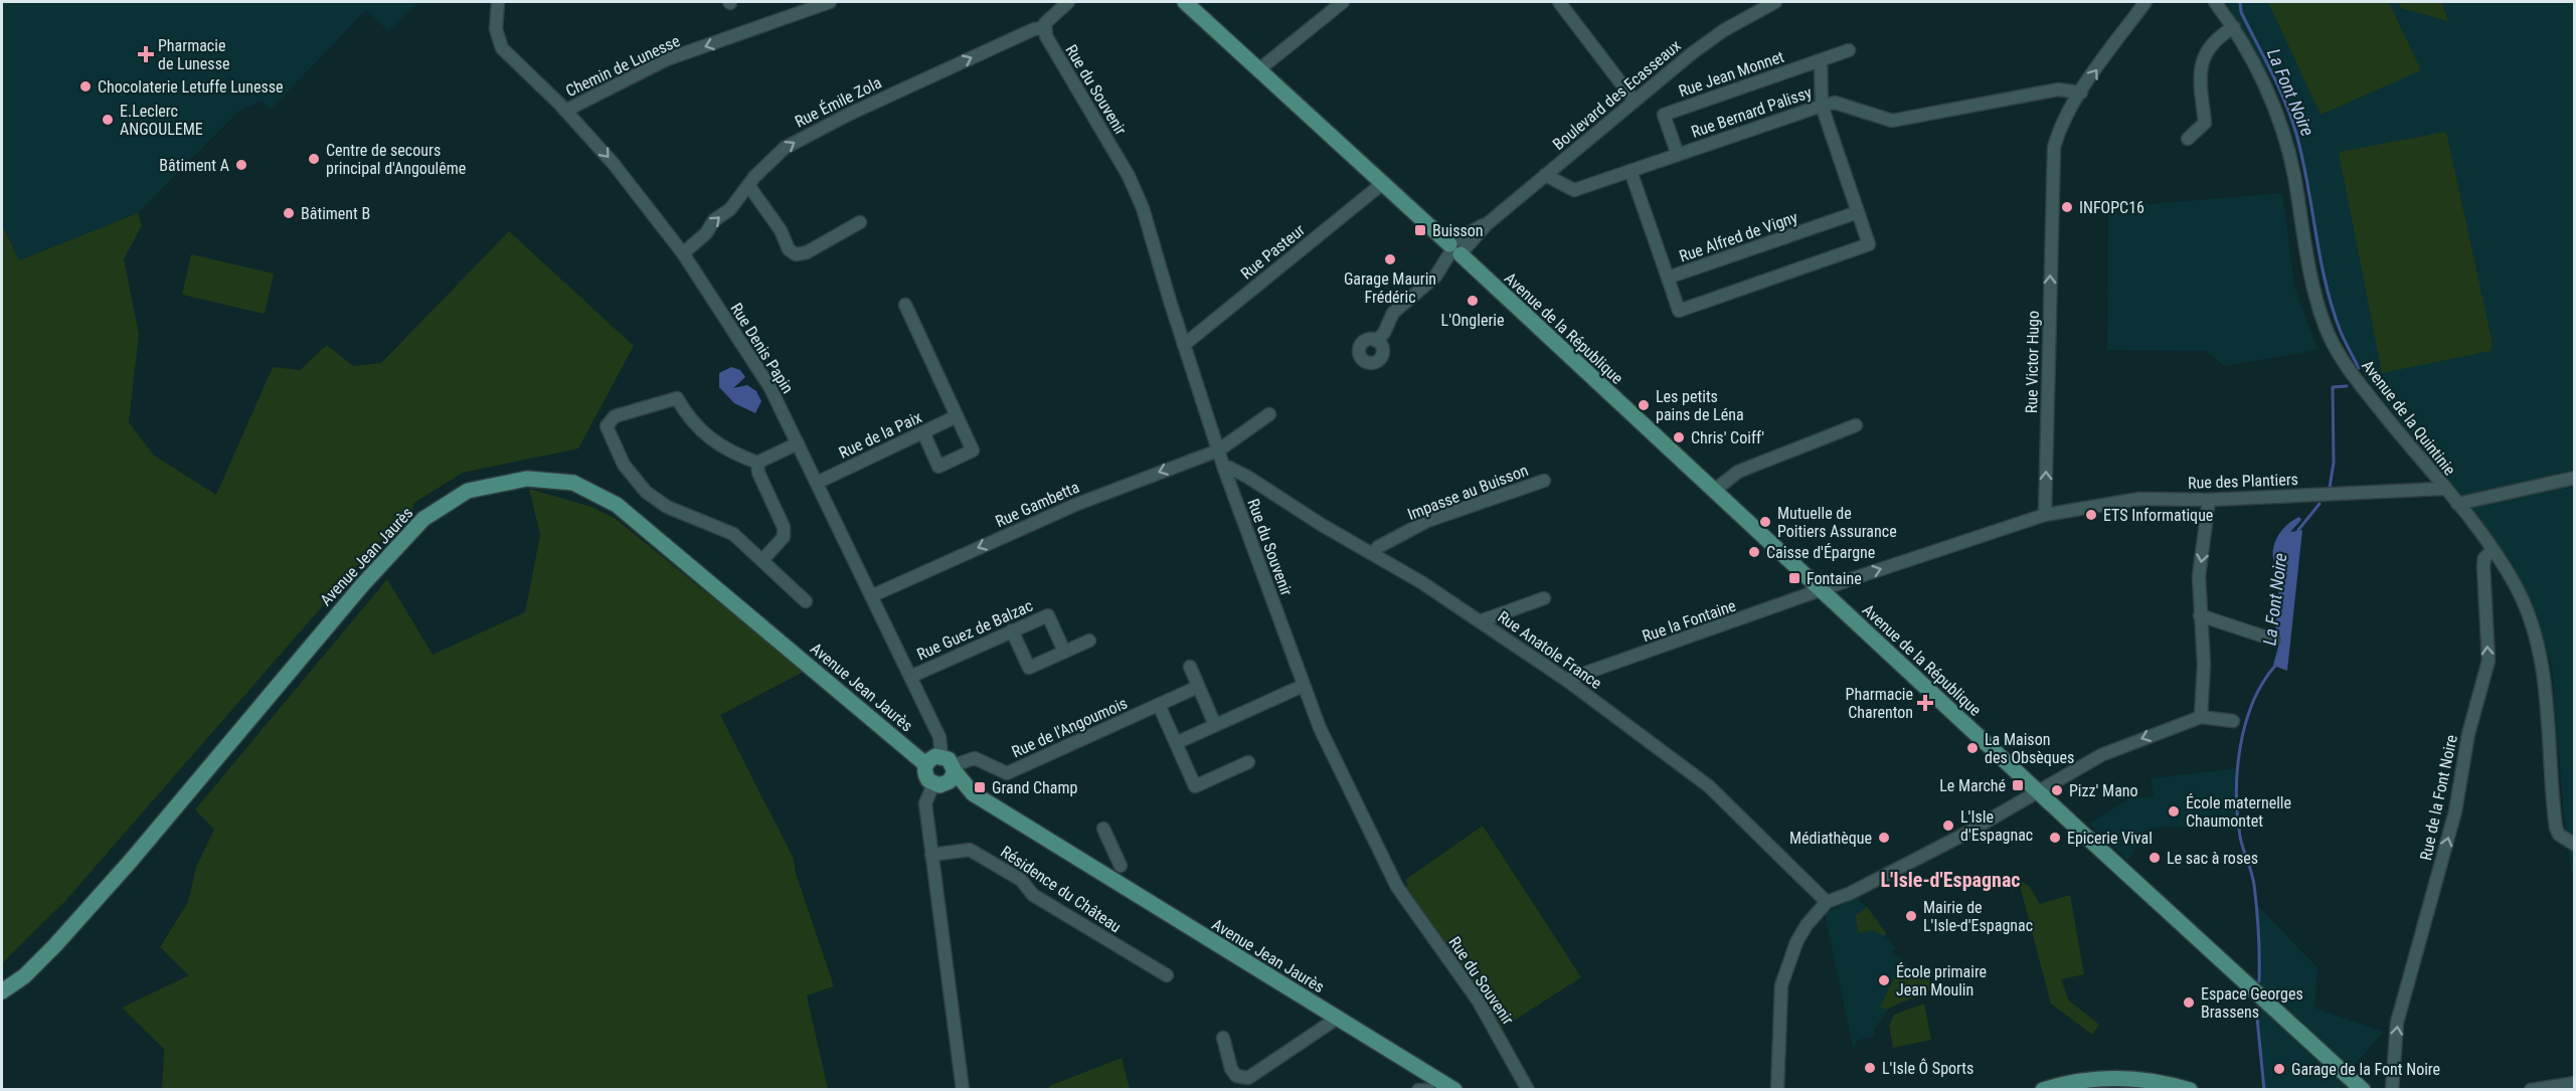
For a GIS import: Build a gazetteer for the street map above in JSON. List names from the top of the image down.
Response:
{
  "streets": {
    "main road": ["Avenue de la République", "Avenue Jean Jaurès"],
    "street": [
      "Chemin de Lunesse",
      "Rue Jean Monnet",
      "Rue du Souvenir",
      "Boulevard des Ecasseaux",
      "Rue Émile Zola",
      "Rue Bernard Palissy",
      "Rue Alfred de Vigny",
      "Rue Pasteur",
      "Rue Denis Papin",
      "Rue Victor Hugo",
      "Avenue de la Quintinie",
      "Rue de la Paix",
      "Rue des Plantiers",
      "Impasse au Buisson",
      "Rue Gambetta",
      "Rue la Fontaine",
      "Rue Guez de Balzac",
      "Rue Anatole France",
      "Rue de l'Angoumois",
      "Rue de la Font Noire",
      "Résidence du Château"
    ]
  },
  "crossings": [
    ["Chemin de Lunesse", "Rue Denis Papin"],
    ["Rue Jean Monnet", "Rue Bernard Palissy"],
    ["Rue du Souvenir", "Rue Émile Zola"],
    ["Rue du Souvenir", "Rue Pasteur"],
    ["Rue du Souvenir", "Rue Gambetta"],
    ["Rue du Souvenir", "Rue Anatole France"],
    ["Boulevard des Ecasseaux", "Rue Bernard Palissy"],
    ["Boulevard des Ecasseaux", "Avenue de la République"],
    ["Rue Émile Zola", "Rue Denis Papin"],
    ["Rue Bernard Palissy", "Rue Alfred de Vigny"],
    ["Rue Bernard Palissy", "Rue Victor Hugo"],
    ["Rue Pasteur", "Avenue de la République"],
    ["Avenue de la République", "Rue la Fontaine"],
    ["Rue Denis Papin", "Rue de la Paix"],
    ["Rue Denis Papin", "Rue Gambetta"],
    ["Rue Denis Papin", "Avenue Jean Jaurès"],
    ["Rue Denis Papin", "Rue Guez de Balzac"],
    ["Rue Denis Papin", "Rue de l'Angoumois"],
    ["Rue Victor Hugo", "Rue des Plantiers"],
    ["Avenue de la Quintinie", "Rue des Plantiers"],
    ["Avenue de la Quintinie", "Rue de la Font Noire"],
    ["Impasse au Buisson", "Rue Anatole France"],
    ["Avenue Jean Jaurès", "Rue de l'Angoumois"],
    ["Rue la Fontaine", "Rue Anatole France"]
  ],
  "one_way": [
    "Chemin de Lunesse",
    "Rue Émile Zola",
    "Rue Victor Hugo",
    "Rue Gambetta",
    "Rue de la Font Noire"
  ],
  "districts": ["L'Isle-d'Espagnac"],
  "water": ["La Font Noire"],
  "places": {
    "health": ["Pharmacie de Lunesse", "Pharmacie Charenton"],
    "other": [
      "Chocolaterie Letuffe Lunesse",
      "E.Leclerc ANGOULEME",
      "Centre de secours principal d'Angoulême",
      "Bâtiment A",
      "INFOPC16",
      "Bâtiment B",
      "Garage Maurin Frédéric",
      "L'Onglerie",
      "Les petits pains de Léna",
      "Chris' Coiff'",
      "ETS Informatique",
      "Mutuelle de Poitiers Assurance",
      "Caisse d'Épargne",
      "La Maison des Obsèques",
      "Pizz' Mano",
      "École maternelle Chaumontet",
      "L'Isle d'Espagnac",
      "Médiathèque",
      "Epicerie Vival",
      "Le sac à roses",
      "Mairie de L'Isle-d'Espagnac",
      "École primaire Jean Moulin",
      "Espace Georges Brassens",
      "L'Isle Ô Sports",
      "Garage de la Font Noire"
    ],
    "transit": [
      "Buisson",
      "Fontaine",
      "Le Marché",
      "Grand Champ"
    ]
  }
}
